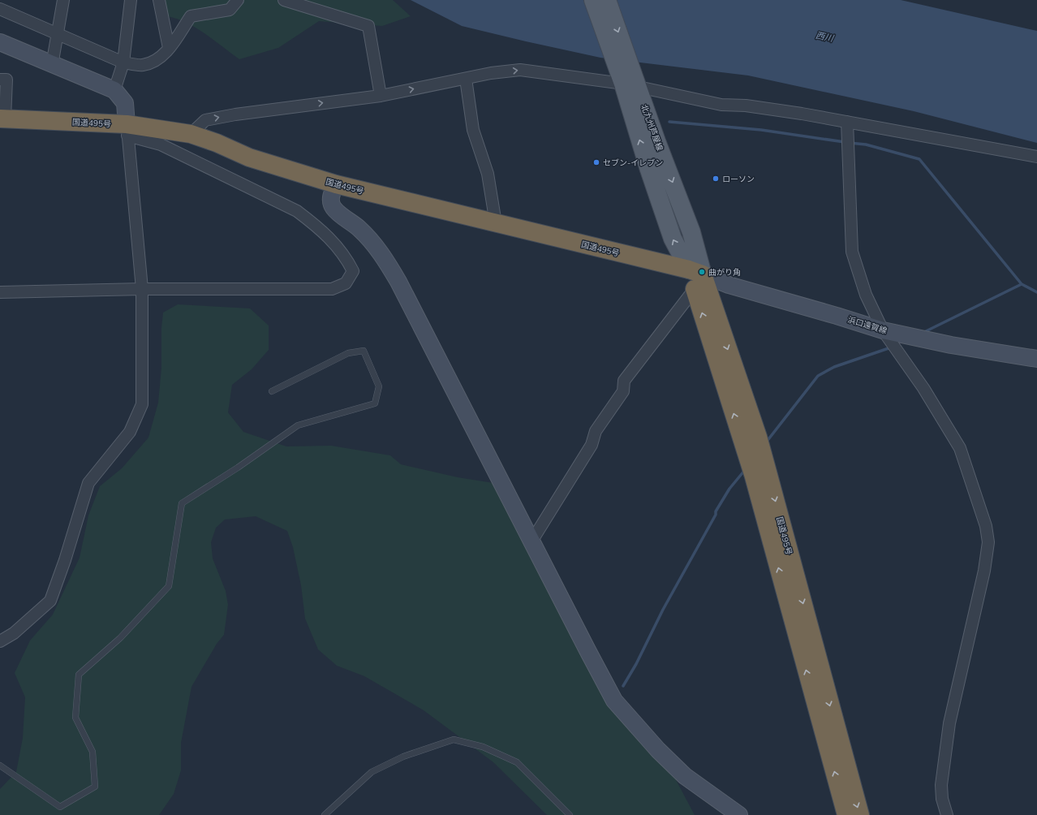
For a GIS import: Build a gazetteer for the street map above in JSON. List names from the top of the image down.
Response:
{
  "streets": {
    "highway": ["国道495号"],
    "main road": ["北九州芦屋線"],
    "street": ["浜口遠賀線"]
  },
  "crossings": [
    ["国道495号", "北九州芦屋線"],
    ["国道495号", "浜口遠賀線"],
    ["北九州芦屋線", "浜口遠賀線"]
  ],
  "water": ["西川"],
  "places": ["セブン-イレブン", "ローソン", "曲がり角"]
}
